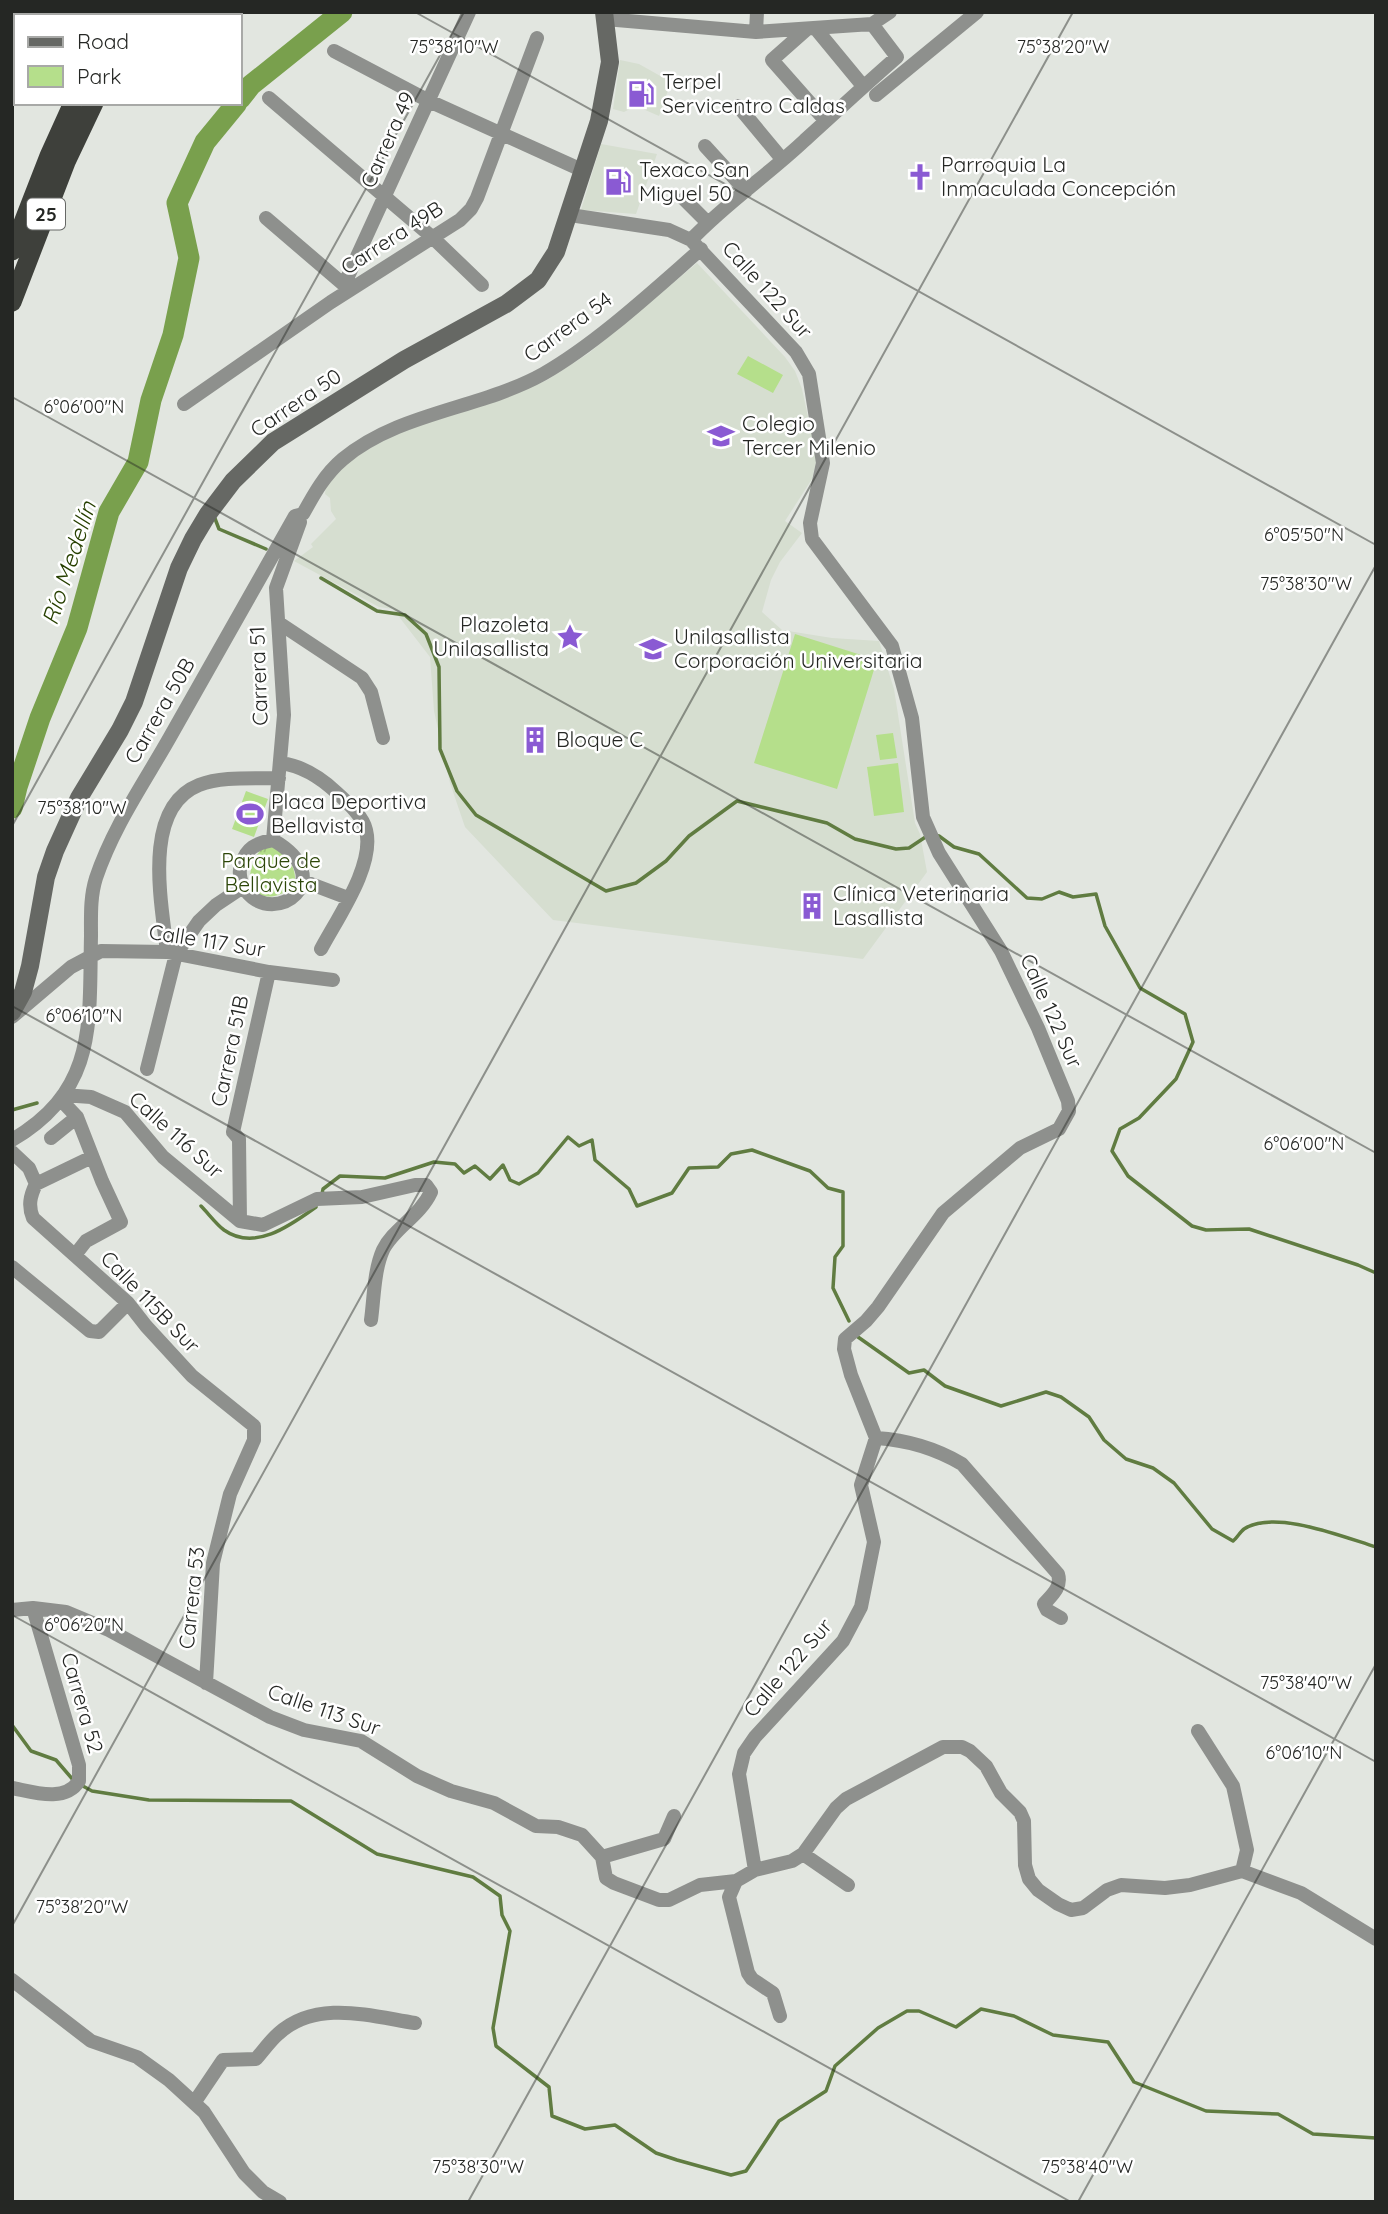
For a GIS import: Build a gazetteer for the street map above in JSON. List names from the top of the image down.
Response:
{
  "streets": {
    "highway": ["25"],
    "main road": ["Carrera 50"],
    "street": [
      "Carrera 49",
      "Carrera 49B",
      "Calle 122 Sur",
      "Carrera 54",
      "Carrera 51",
      "Carrera 50B",
      "Calle 117 Sur",
      "Carrera 51B",
      "Calle 116 Sur",
      "Calle 115B Sur",
      "Carrera 53",
      "Carrera 52",
      "Calle 113 Sur"
    ]
  },
  "crossings": [
    ["Carrera 49", "Carrera 49B"],
    ["Calle 122 Sur", "Carrera 54"],
    ["Calle 122 Sur", "Carrera 50"],
    ["Calle 122 Sur", "Calle 113 Sur"],
    ["Carrera 54", "Carrera 50B"],
    ["Carrera 50", "Calle 117 Sur"],
    ["Carrera 51", "Carrera 50B"],
    ["Carrera 50B", "Calle 117 Sur"],
    ["Carrera 50B", "Calle 116 Sur"],
    ["Calle 117 Sur", "Carrera 51B"],
    ["Carrera 51B", "Calle 116 Sur"],
    ["Calle 115B Sur", "Carrera 53"],
    ["Carrera 53", "Calle 113 Sur"],
    ["Carrera 52", "Calle 113 Sur"]
  ],
  "water": ["Río Medellín"],
  "parks": ["Parque de Bellavista"],
  "places": {
    "fuel station": ["Terpel Servicentro Caldas", "Texaco San Miguel 50"],
    "church": ["Parroquia La Inmaculada Concepción"],
    "school or university": ["Colegio Tercer Milenio", "Unilasallista Corporación Universitaria"],
    "place": ["Plazoleta Unilasallista"],
    "building": ["Bloque C", "Clínica Veterinaria Lasallista"],
    "sports": ["Placa Deportiva Bellavista"]
  },
  "legend": ["Road", "Park"],
  "coordinates": [
    "75°38'10\"W",
    "75°38'20\"W",
    "6°06'00\"N",
    "6°05'50\"N",
    "75°38'30\"W",
    "6°06'10\"N",
    "6°06'20\"N",
    "75°38'40\"W"
  ]
}
